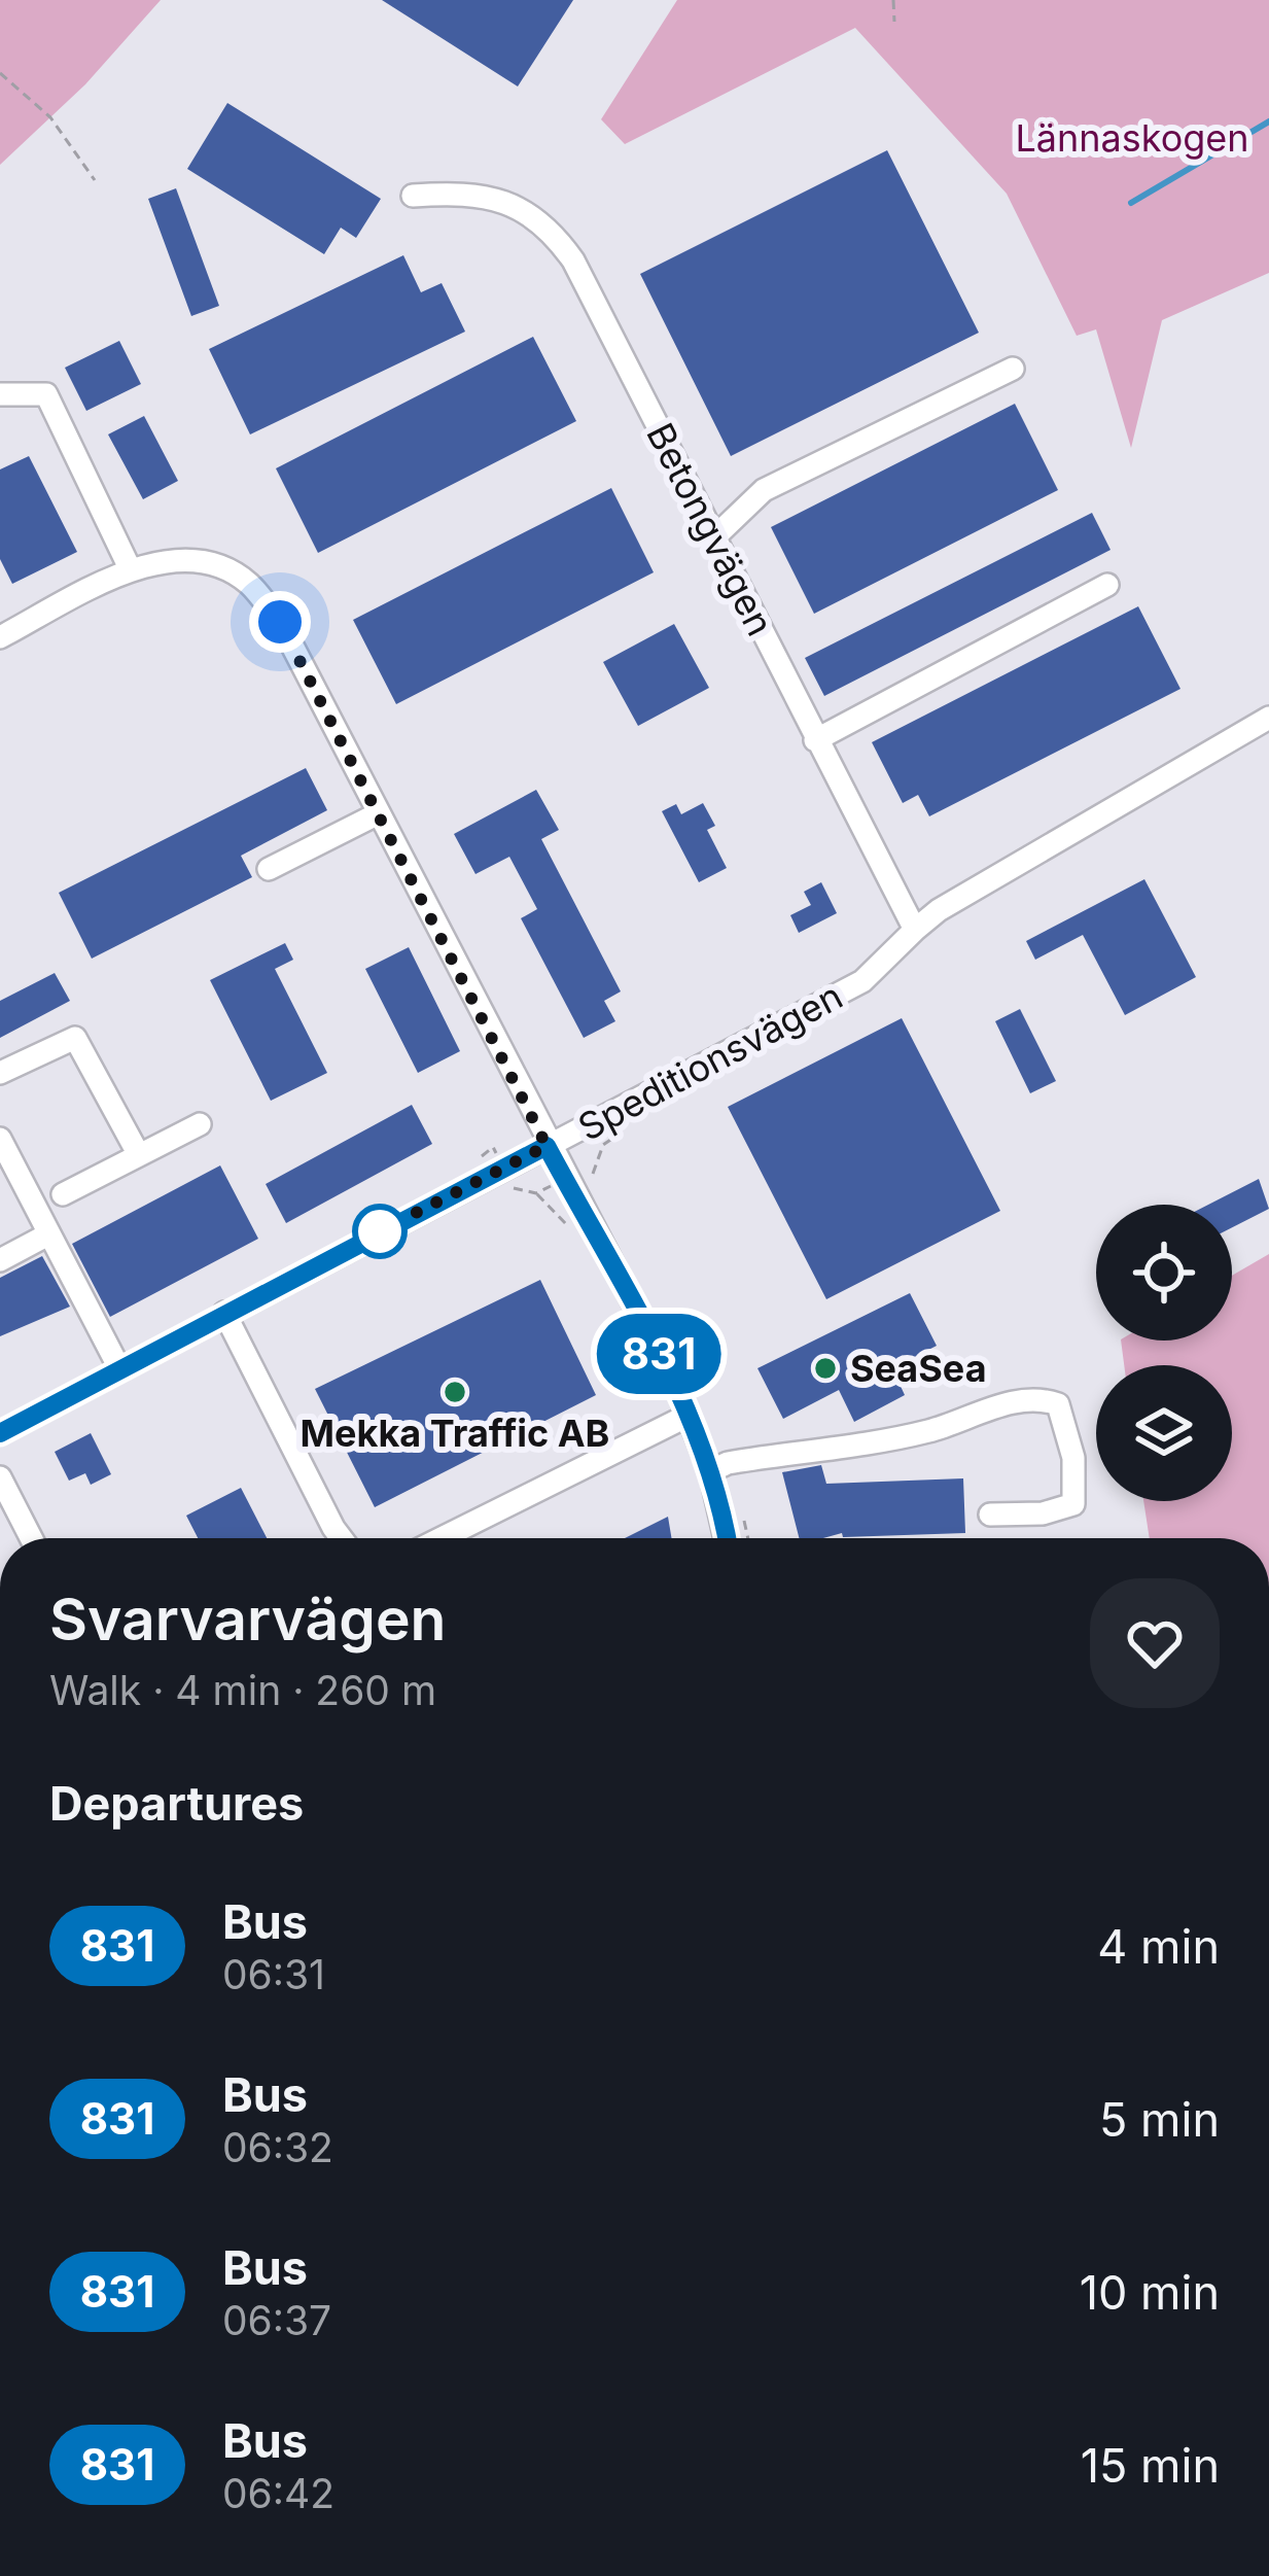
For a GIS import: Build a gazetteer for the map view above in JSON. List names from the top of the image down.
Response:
{
  "streets": {
    "street": ["Betongvägen", "Speditionsvägen"]
  },
  "crossings": [
    ["Betongvägen", "Speditionsvägen"]
  ],
  "parks": ["Lännaskogen"],
  "places": ["SeaSea", "Mekka Traffic AB"],
  "lines": ["bus line 831"],
  "page": {
    "on_map": "831",
    "heading": [
      ["Svarvarvägen", "Walk · 4 min · 260 m"],
      "Departures"
    ],
    "list": [
      {
        "mark": "831",
        "name": "Bus",
        "note": "06:31",
        "value": "4 min"
      },
      {
        "mark": "831",
        "name": "Bus",
        "note": "06:32",
        "value": "5 min"
      },
      {
        "mark": "831",
        "name": "Bus",
        "note": "06:37",
        "value": "10 min"
      },
      {
        "mark": "831",
        "name": "Bus",
        "note": "06:42",
        "value": "15 min"
      }
    ]
  }
}
